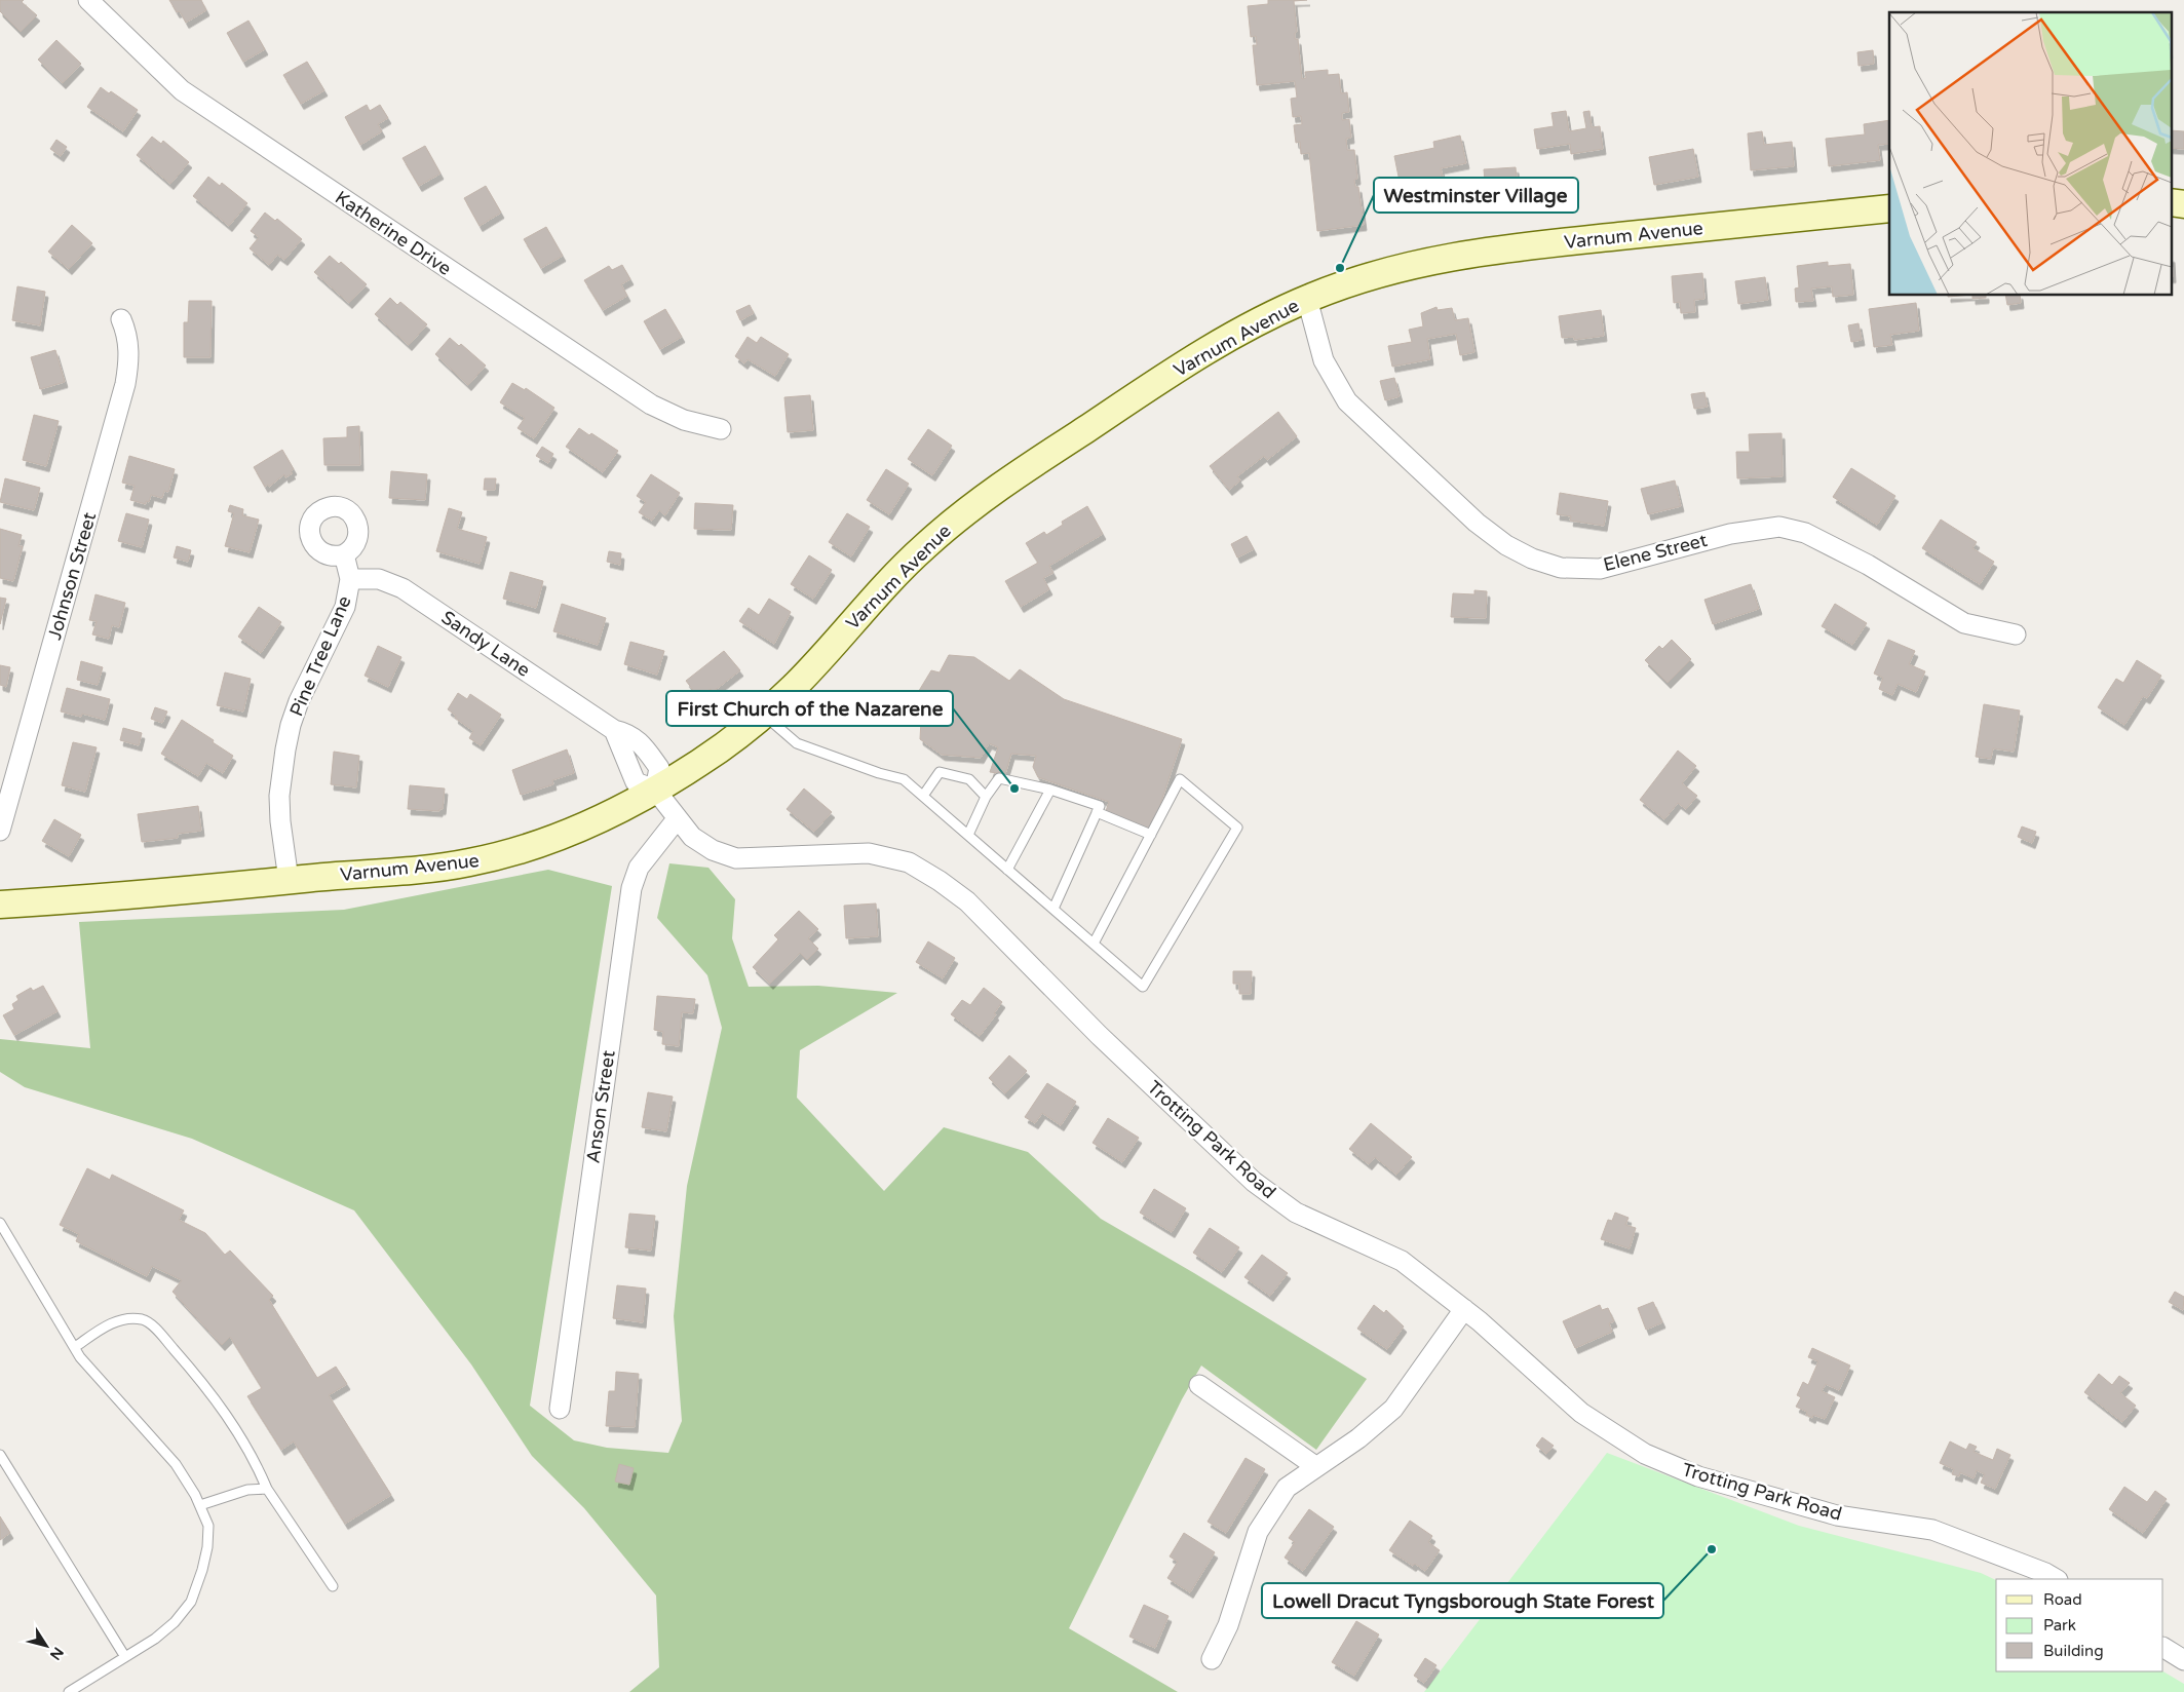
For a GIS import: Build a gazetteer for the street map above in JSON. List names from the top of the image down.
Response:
{
  "streets": {
    "main road": ["Varnum Avenue"],
    "street": [
      "Katherine Drive",
      "Elene Street",
      "Johnson Street",
      "Sandy Lane",
      "Pine Tree Lane",
      "Anson Street",
      "Trotting Park Road"
    ]
  },
  "crossings": [
    ["Varnum Avenue", "Elene Street"],
    ["Varnum Avenue", "Sandy Lane"],
    ["Varnum Avenue", "Pine Tree Lane"],
    ["Varnum Avenue", "Trotting Park Road"],
    ["Sandy Lane", "Pine Tree Lane"],
    ["Sandy Lane", "Trotting Park Road"],
    ["Anson Street", "Trotting Park Road"]
  ],
  "places": ["Westminster Village", "First Church of the Nazarene", "Lowell Dracut Tyngsborough State Forest"],
  "legend": ["Road", "Park", "Building"],
  "north": "bottom right"
}
